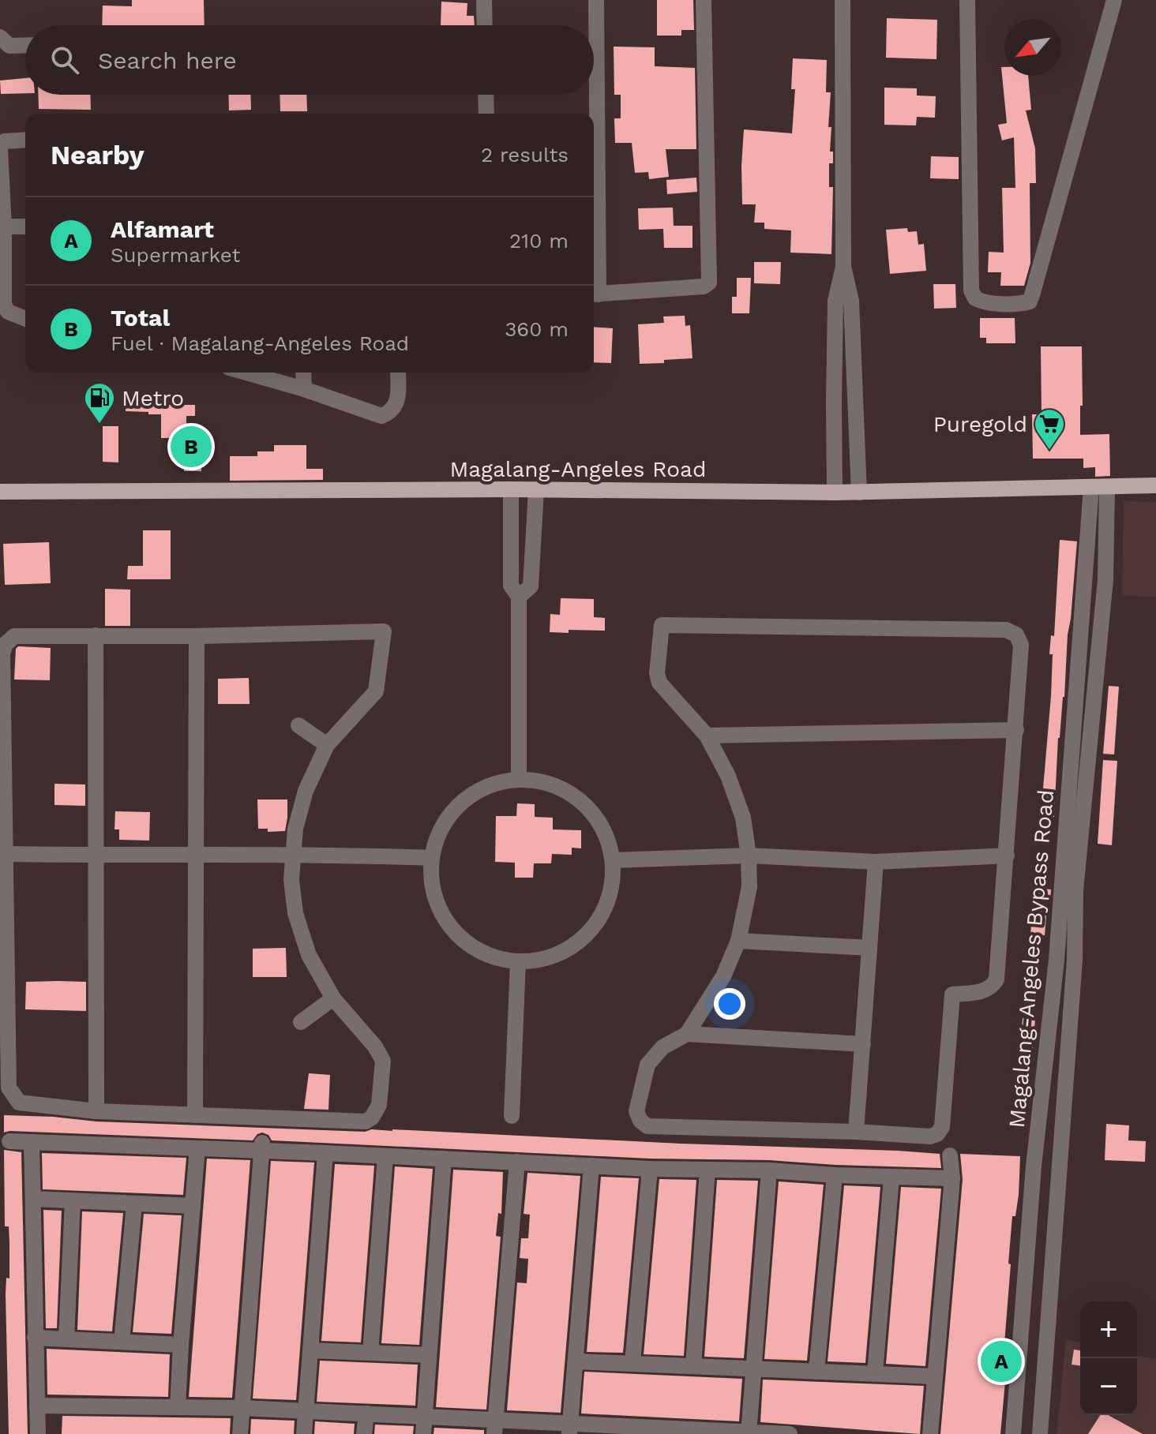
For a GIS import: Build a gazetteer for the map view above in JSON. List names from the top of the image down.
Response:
{
  "streets": {
    "main road": ["Magalang-Angeles Road"],
    "street": ["Magalang-Angeles Bypass Road"]
  },
  "crossings": [
    ["Magalang-Angeles Road", "Magalang-Angeles Bypass Road"]
  ],
  "places": {
    "fuel station": ["Metro"],
    "supermarket": ["Puregold"]
  },
  "north": "bottom left",
  "page": {
    "search": "Search here",
    "heading": ["Nearby", "2 results"],
    "list": [
      {
        "mark": "A",
        "name": "Alfamart",
        "note": "Supermarket",
        "value": "210 m"
      },
      {
        "mark": "B",
        "name": "Total",
        "note": "Fuel · Magalang-Angeles Road",
        "value": "360 m"
      }
    ],
    "pins": ["B", "A"],
    "map_buttons": ["+", "−"]
  }
}
